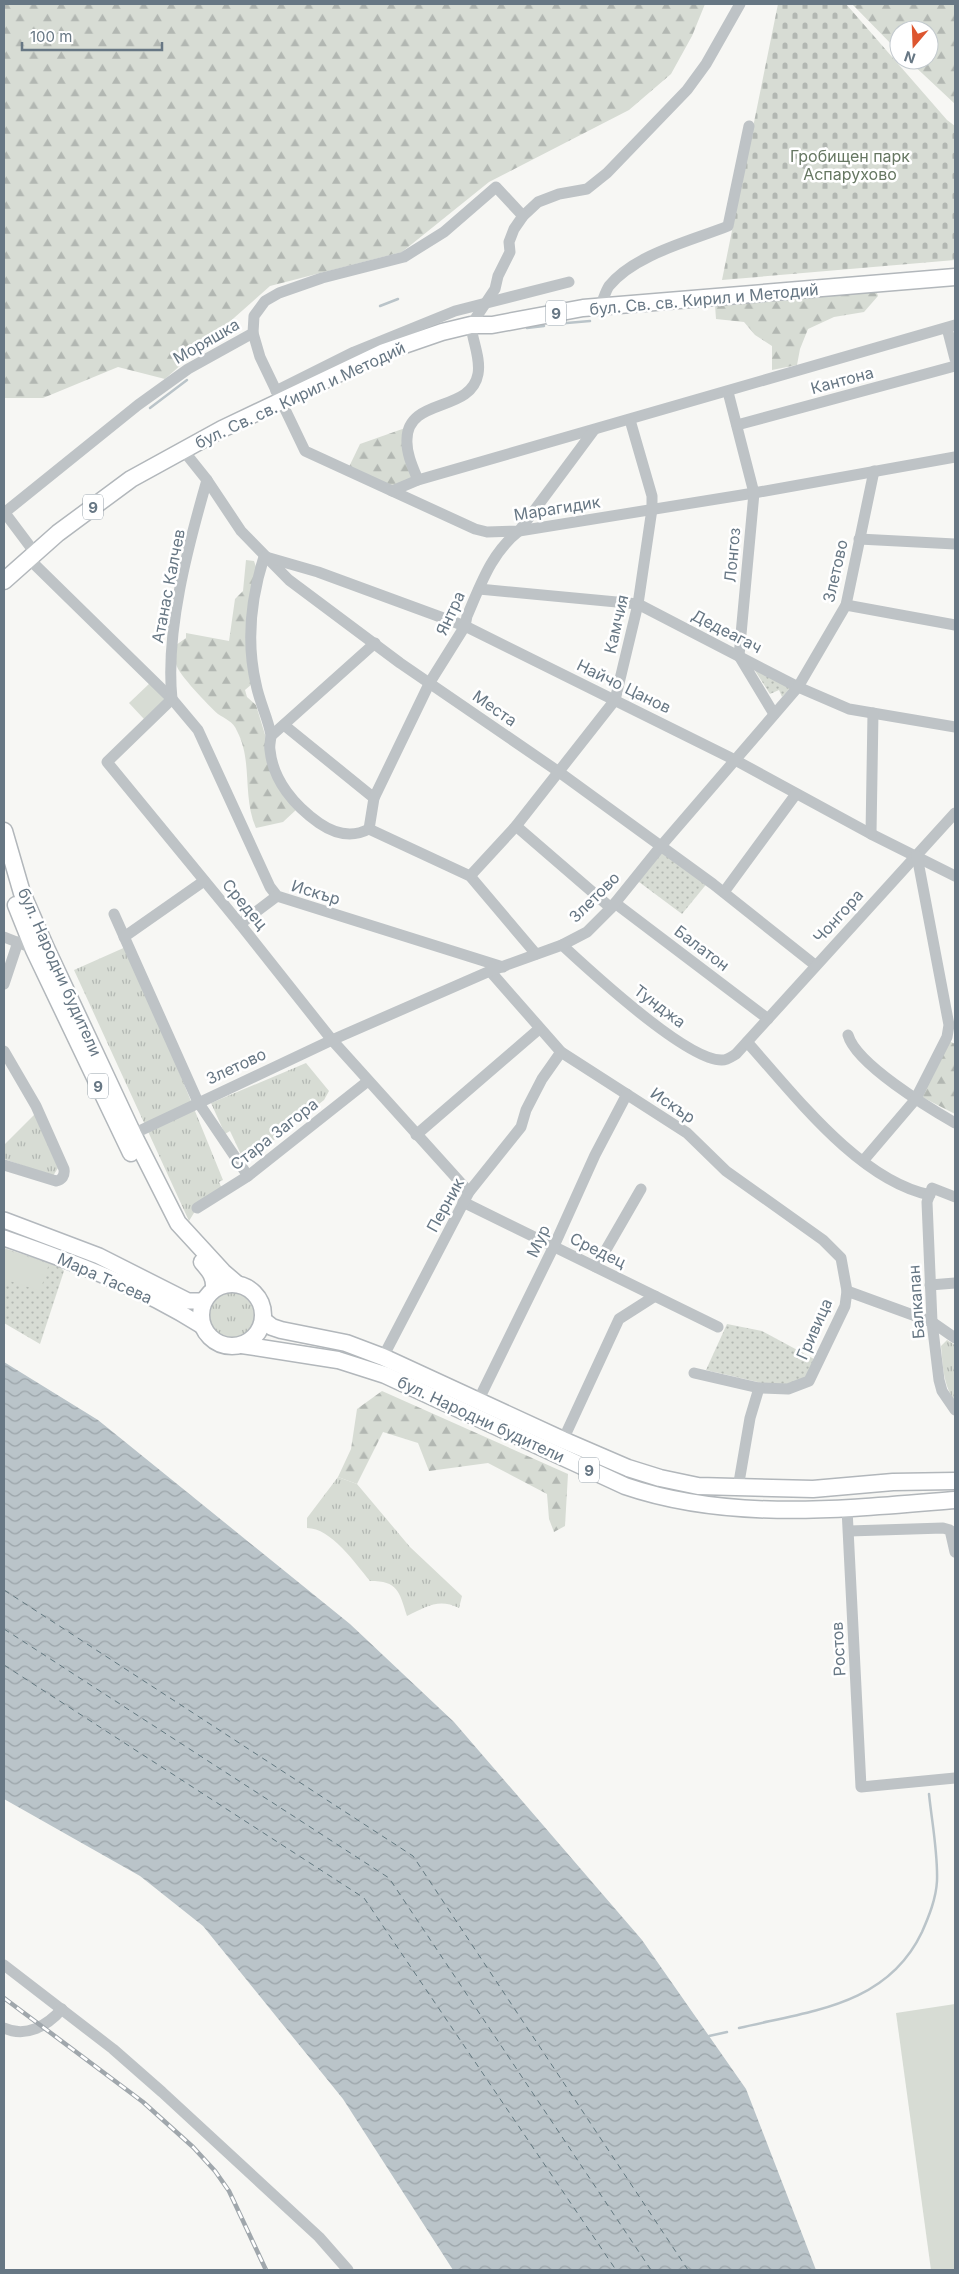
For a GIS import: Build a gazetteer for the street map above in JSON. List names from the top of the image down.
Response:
{
  "streets": {
    "main road": [
      "бул. Св. св. Кирил и Методий",
      "9",
      "бул. Народни будители",
      "Мара Тасева"
    ],
    "street": [
      "Моряшка",
      "Кантона",
      "Марагидик",
      "Лонгоз",
      "Злетово",
      "Атанас Калчев",
      "Янтра",
      "Камчия",
      "Дедеагач",
      "Найчо Цанов",
      "Места",
      "Искър",
      "Средец",
      "Чонгора",
      "Балатон",
      "Тунджа",
      "Стара Загора",
      "Перник",
      "Мур",
      "Балкапан",
      "Гривица",
      "Ростов"
    ]
  },
  "crossings": [
    ["бул. Св. св. Кирил и Методий", "Марагидик"],
    ["бул. Св. св. Кирил и Методий", "Места"],
    ["бул. Св. св. Кирил и Методий", "Искър"],
    ["9", "бул. Народни будители"],
    ["9", "Мара Тасева"],
    ["Моряшка", "Марагидик"],
    ["Моряшка", "Искър"],
    ["Кантона", "Лонгоз"],
    ["Марагидик", "Лонгоз"],
    ["Марагидик", "Злетово"],
    ["Марагидик", "Янтра"],
    ["Марагидик", "Камчия"],
    ["Лонгоз", "Дедеагач"],
    ["Злетово", "Дедеагач"],
    ["Злетово", "Найчо Цанов"],
    ["Злетово", "Места"],
    ["Злетово", "Искър"],
    ["Злетово", "Средец"],
    ["Злетово", "Балатон"],
    ["Злетово", "бул. Народни будители"],
    ["Злетово", "Тунджа"],
    ["Атанас Калчев", "Места"],
    ["Атанас Калчев", "Искър"],
    ["Атанас Калчев", "Средец"],
    ["Янтра", "Дедеагач"],
    ["Янтра", "Найчо Цанов"],
    ["Янтра", "Места"],
    ["Камчия", "Дедеагач"],
    ["Камчия", "Найчо Цанов"],
    ["Камчия", "Места"],
    ["Камчия", "Балатон"],
    ["Найчо Цанов", "Места"],
    ["Найчо Цанов", "Чонгора"],
    ["Места", "Чонгора"],
    ["Искър", "Средец"],
    ["Искър", "Перник"],
    ["Искър", "Мур"],
    ["Искър", "Гривица"],
    ["Средец", "Стара Загора"],
    ["Средец", "Перник"],
    ["Средец", "Мур"],
    ["Чонгора", "Балатон"],
    ["Чонгора", "Тунджа"],
    ["бул. Народни будители", "Перник"],
    ["бул. Народни будители", "Мур"],
    ["бул. Народни будители", "Мара Тасева"],
    ["бул. Народни будители", "Ростов"],
    ["Балкапан", "Гривица"]
  ],
  "parks": ["Гробищен парк Аспарухово"],
  "scale_bar": "100 m",
  "north": "bottom"
}
